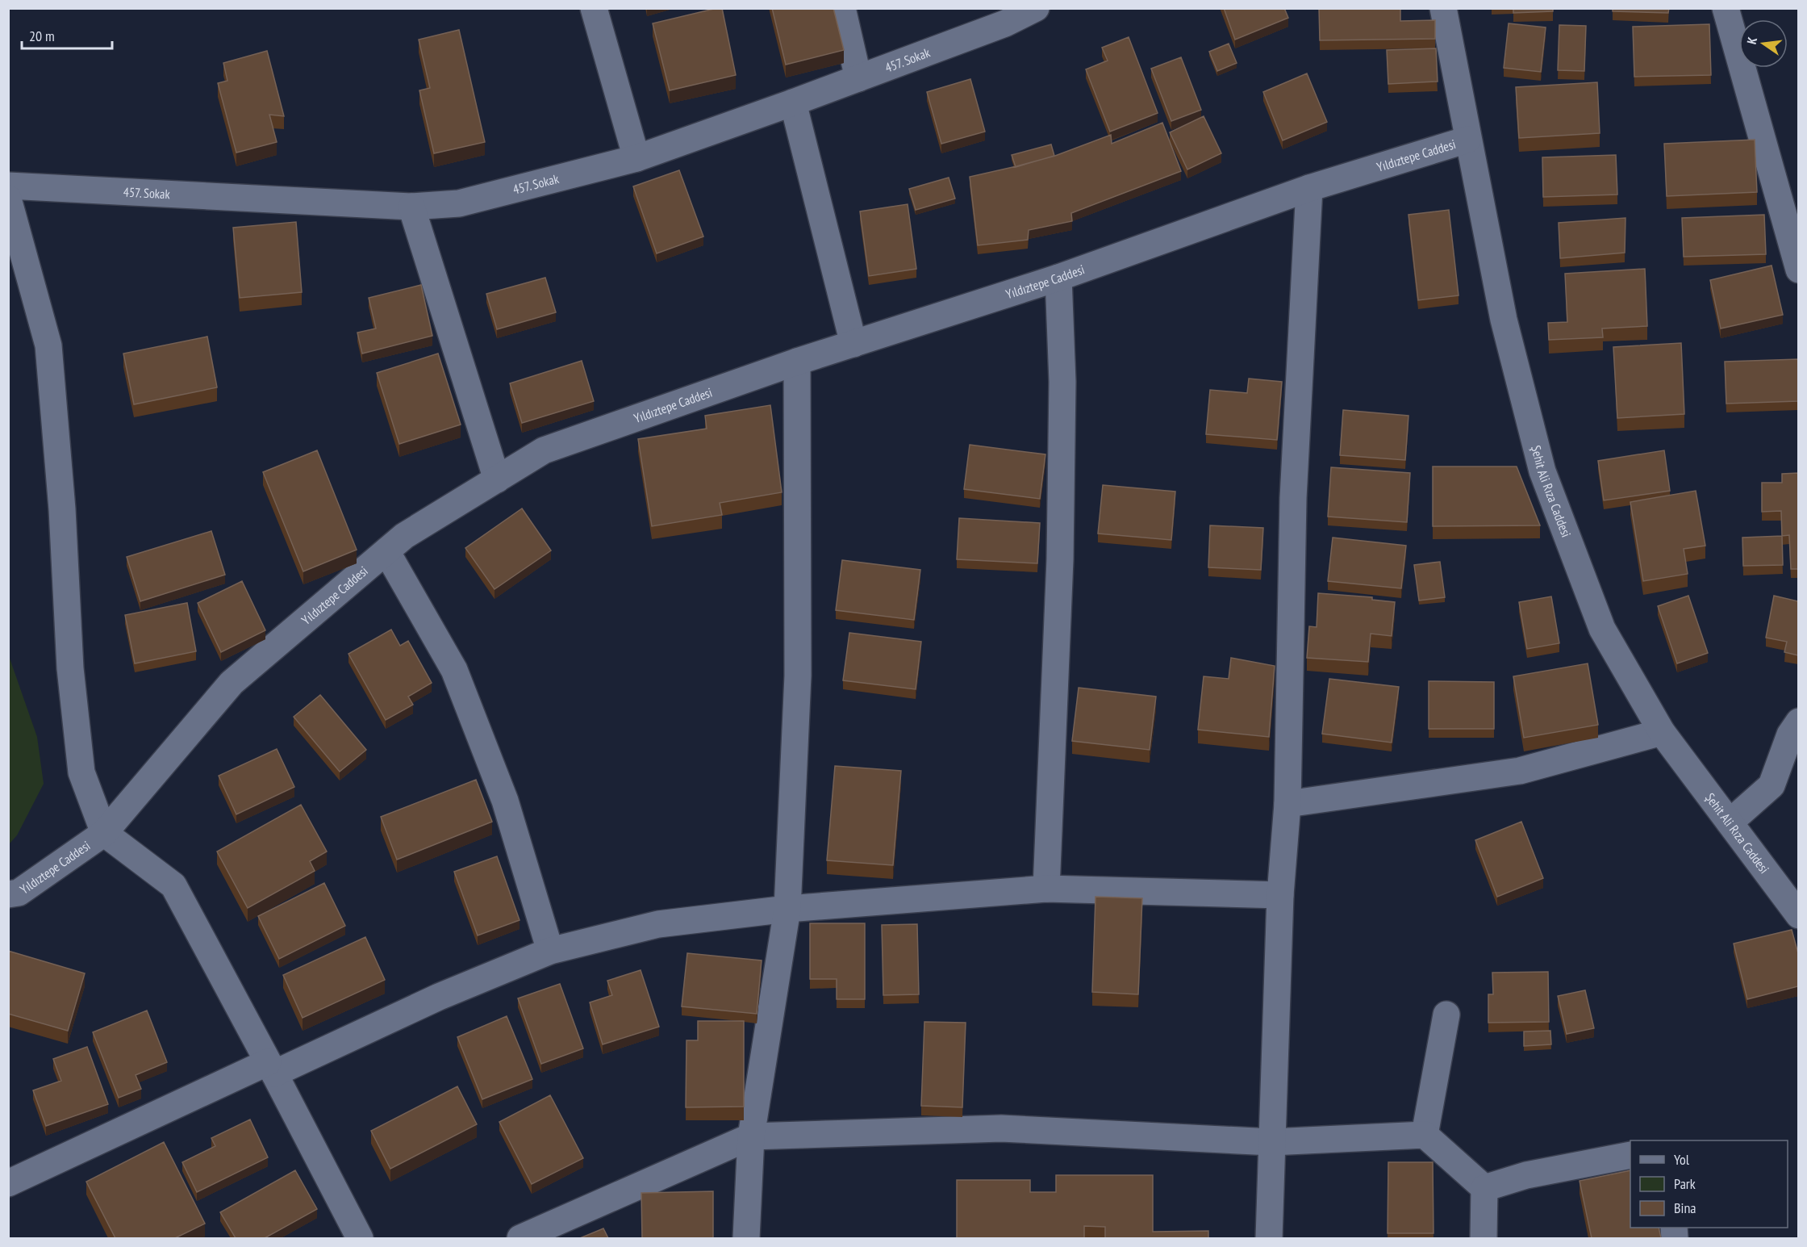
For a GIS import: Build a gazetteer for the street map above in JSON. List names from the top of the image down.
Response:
{
  "streets": {
    "street": ["457. Sokak", "Yıldıztepe Caddesi", "Şehit Ali Rıza Caddesi"]
  },
  "crossings": [
    ["Yıldıztepe Caddesi", "Şehit Ali Rıza Caddesi"]
  ],
  "legend": ["Yol", "Park", "Bina"],
  "scale_bar": "20 m",
  "north": "left"
}
